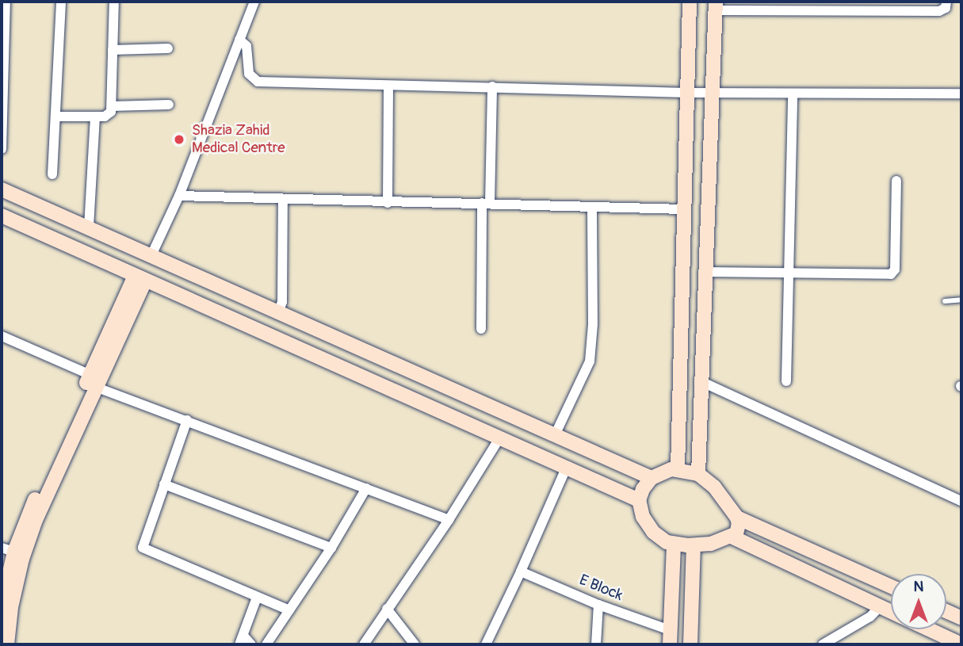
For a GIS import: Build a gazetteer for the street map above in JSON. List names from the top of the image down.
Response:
{
  "streets": {
    "street": ["E Block"]
  },
  "places": ["Shazia Zahid Medical Centre"],
  "north": "top"
}
